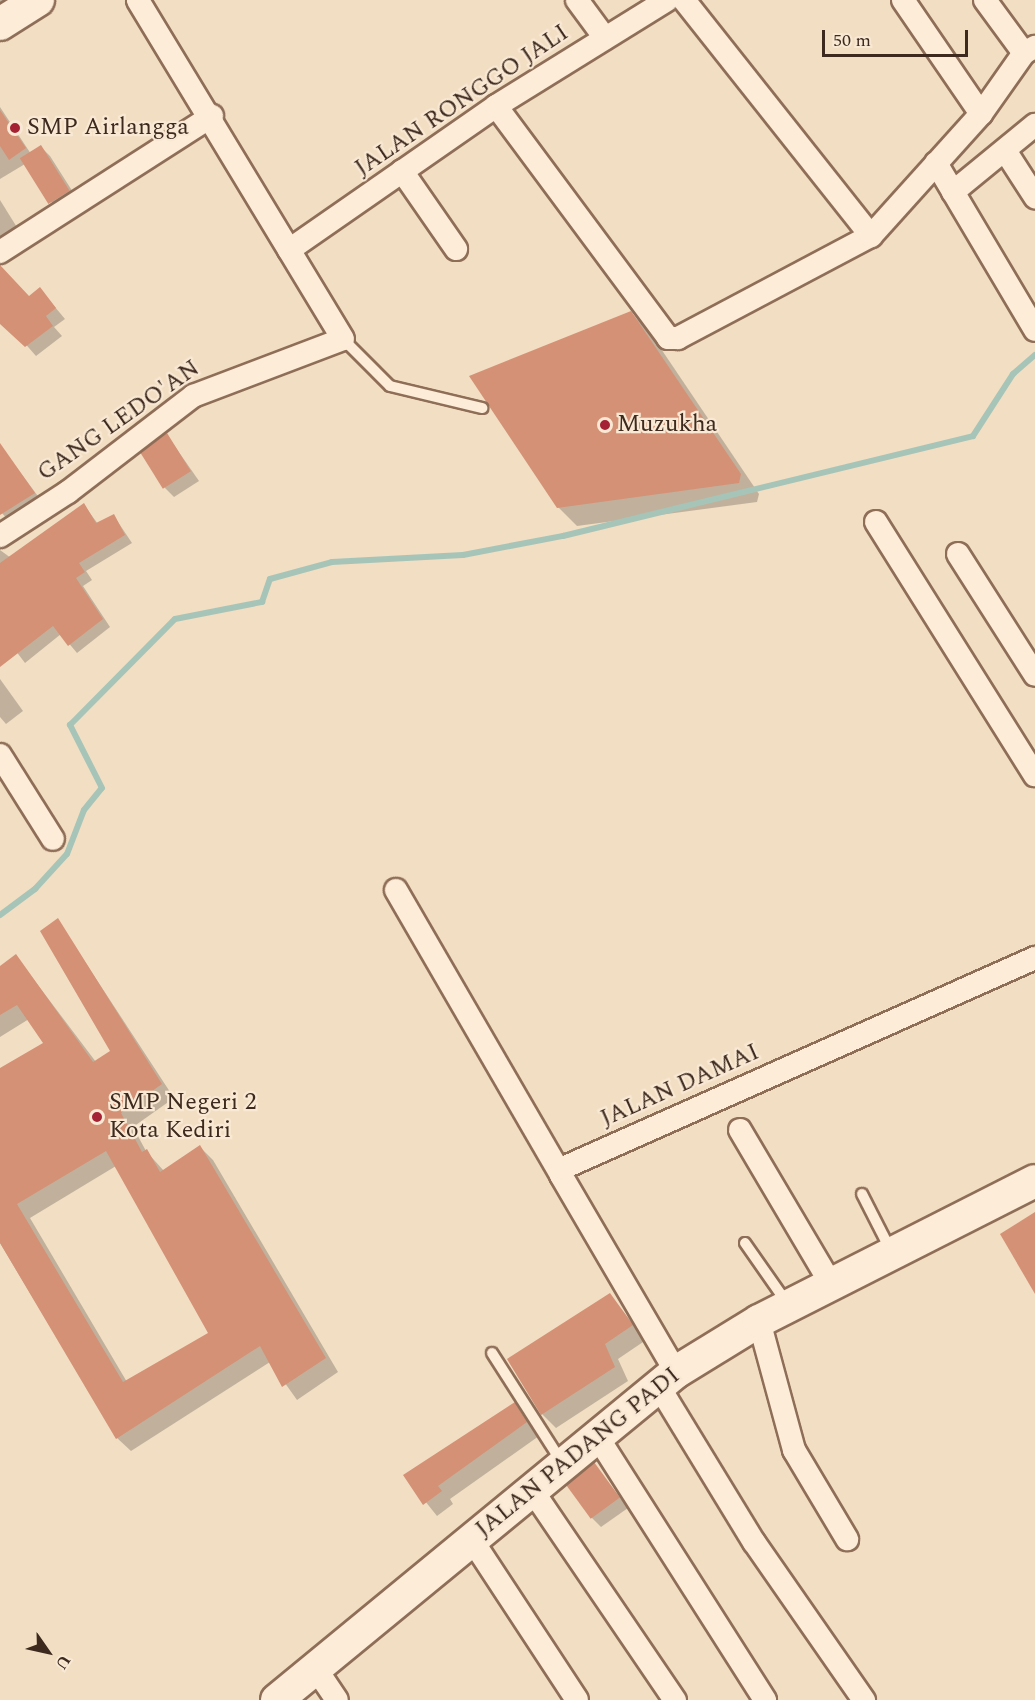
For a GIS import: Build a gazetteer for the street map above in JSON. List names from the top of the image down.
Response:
{
  "streets": {
    "main road": ["JALAN PADANG PADI"],
    "street": ["JALAN RONGGO JALI", "GANG LEDO'AN", "JALAN DAMAI"]
  },
  "places": ["SMP Airlangga", "Muzukha", "SMP Negeri 2 Kota Kediri"],
  "scale_bar": "50 m",
  "north": "bottom right"
}
